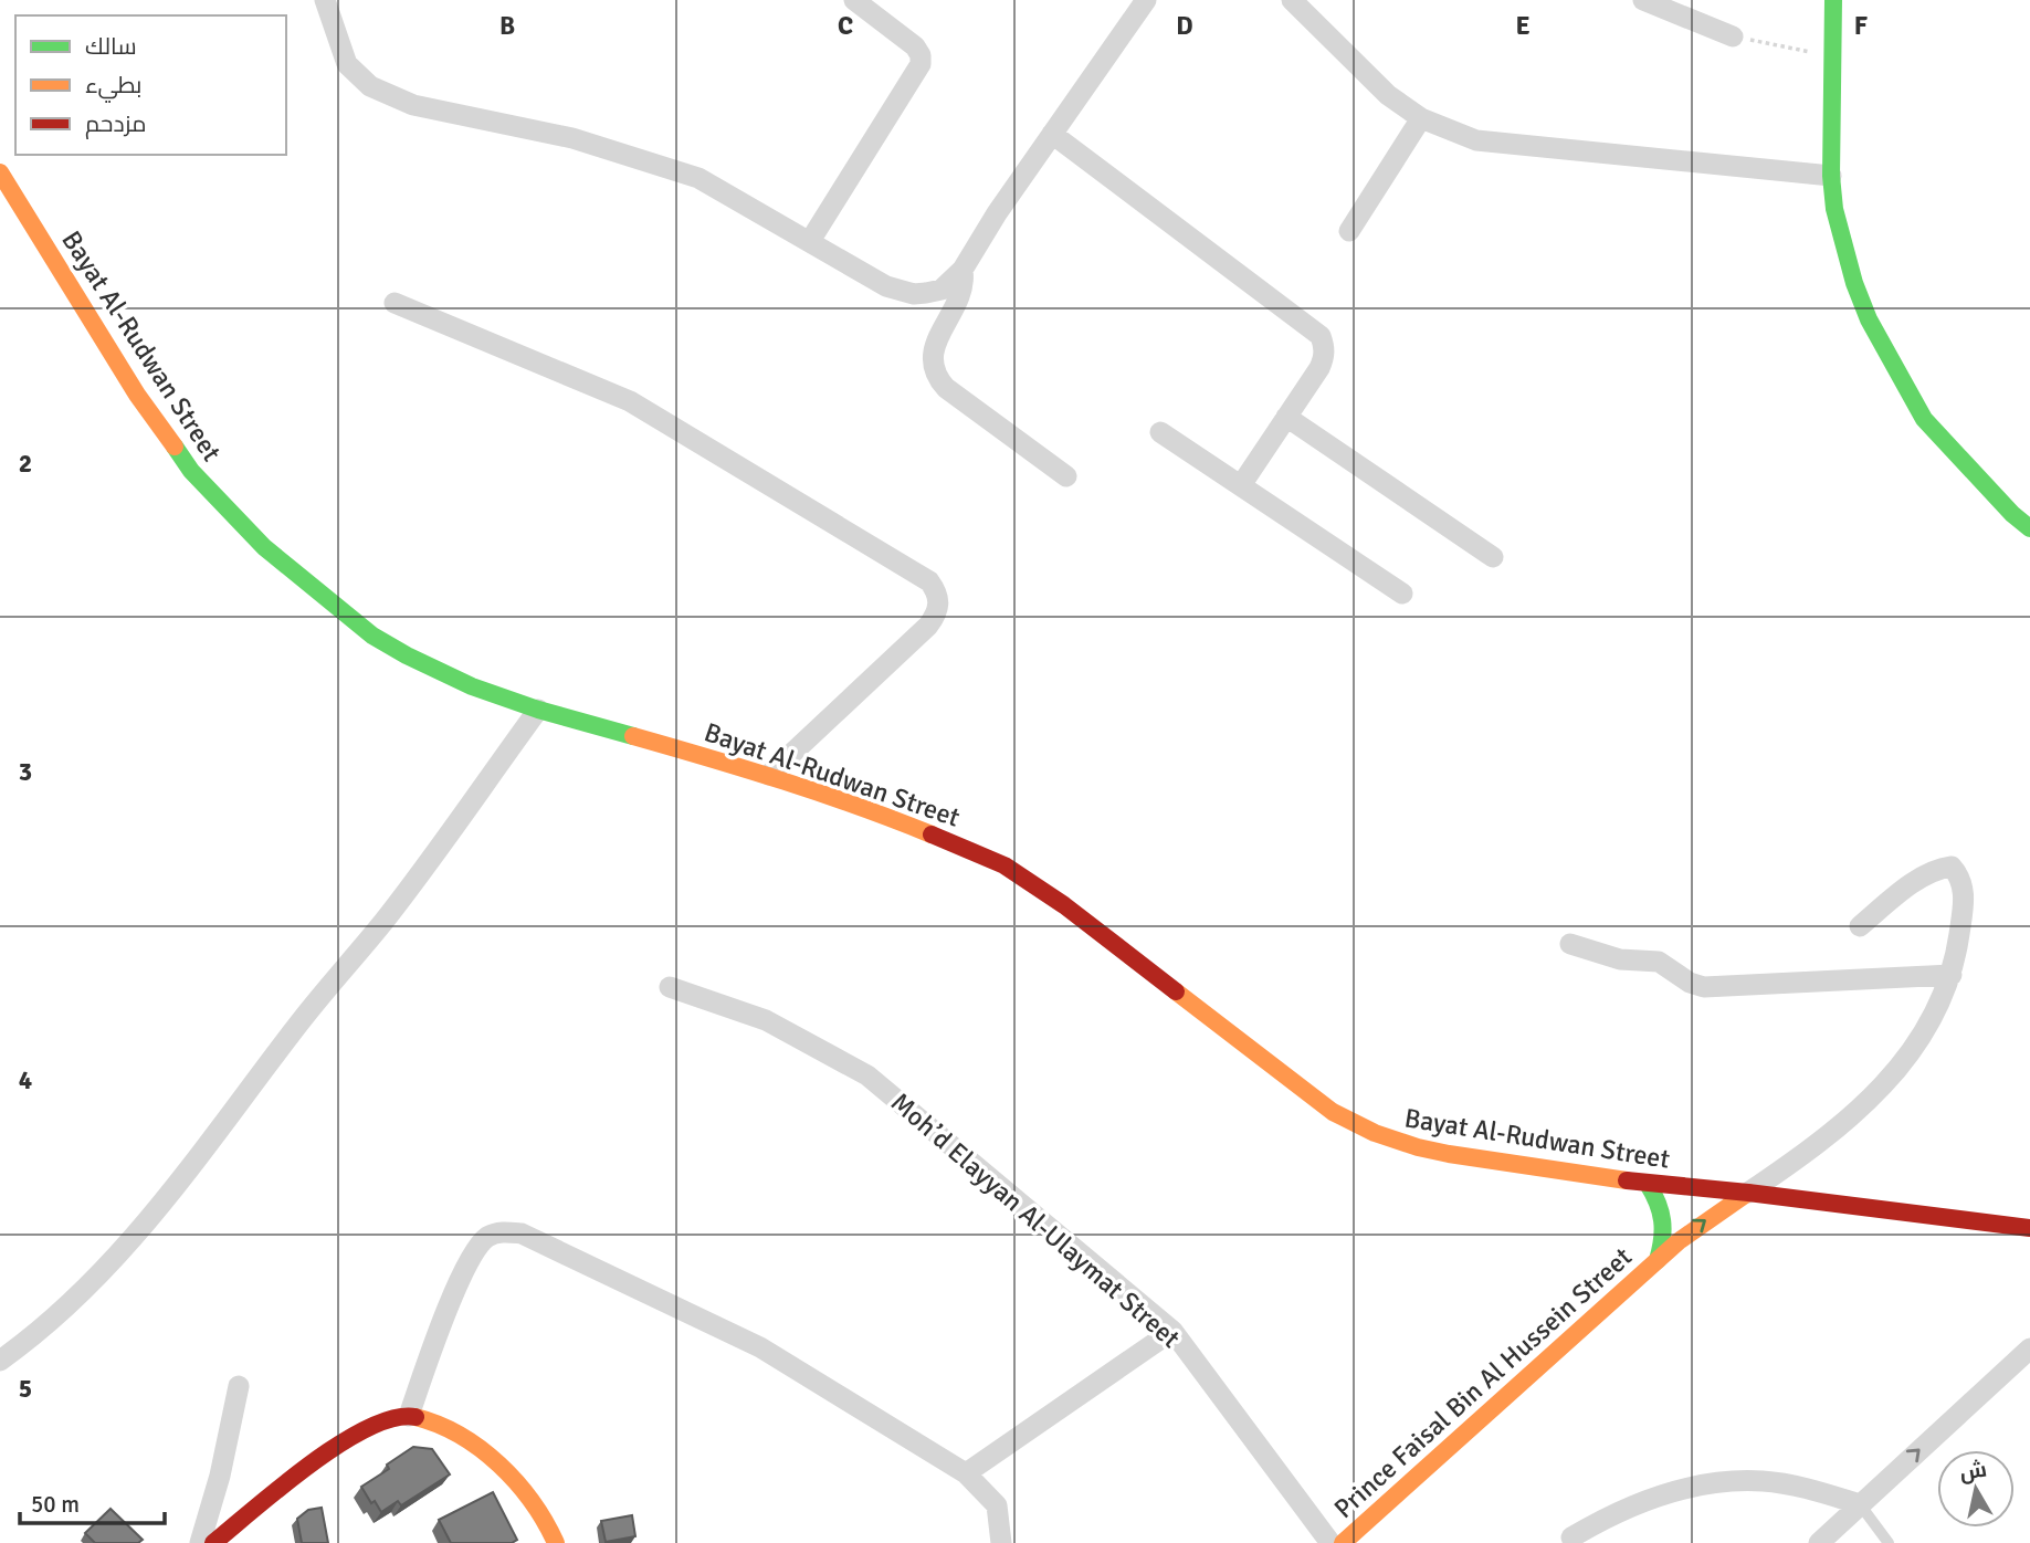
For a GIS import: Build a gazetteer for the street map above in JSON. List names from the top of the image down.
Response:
{
  "streets": {
    "street": ["Bayat Al-Rudwan Street", "Moh’d Elayyan Al-Ulaymat Street", "Prince Faisal Bin Al Hussein Street"]
  },
  "crossings": [
    ["Bayat Al-Rudwan Street", "Prince Faisal Bin Al Hussein Street"]
  ],
  "legend": ["سالك", "بطيء", "مزدحم"],
  "scale_bar": "50 m",
  "north": "top",
  "grid": {
    "columns": [
      "B",
      "C",
      "D",
      "E",
      "F"
    ],
    "rows": [
      "2",
      "3",
      "4",
      "5"
    ]
  }
}
